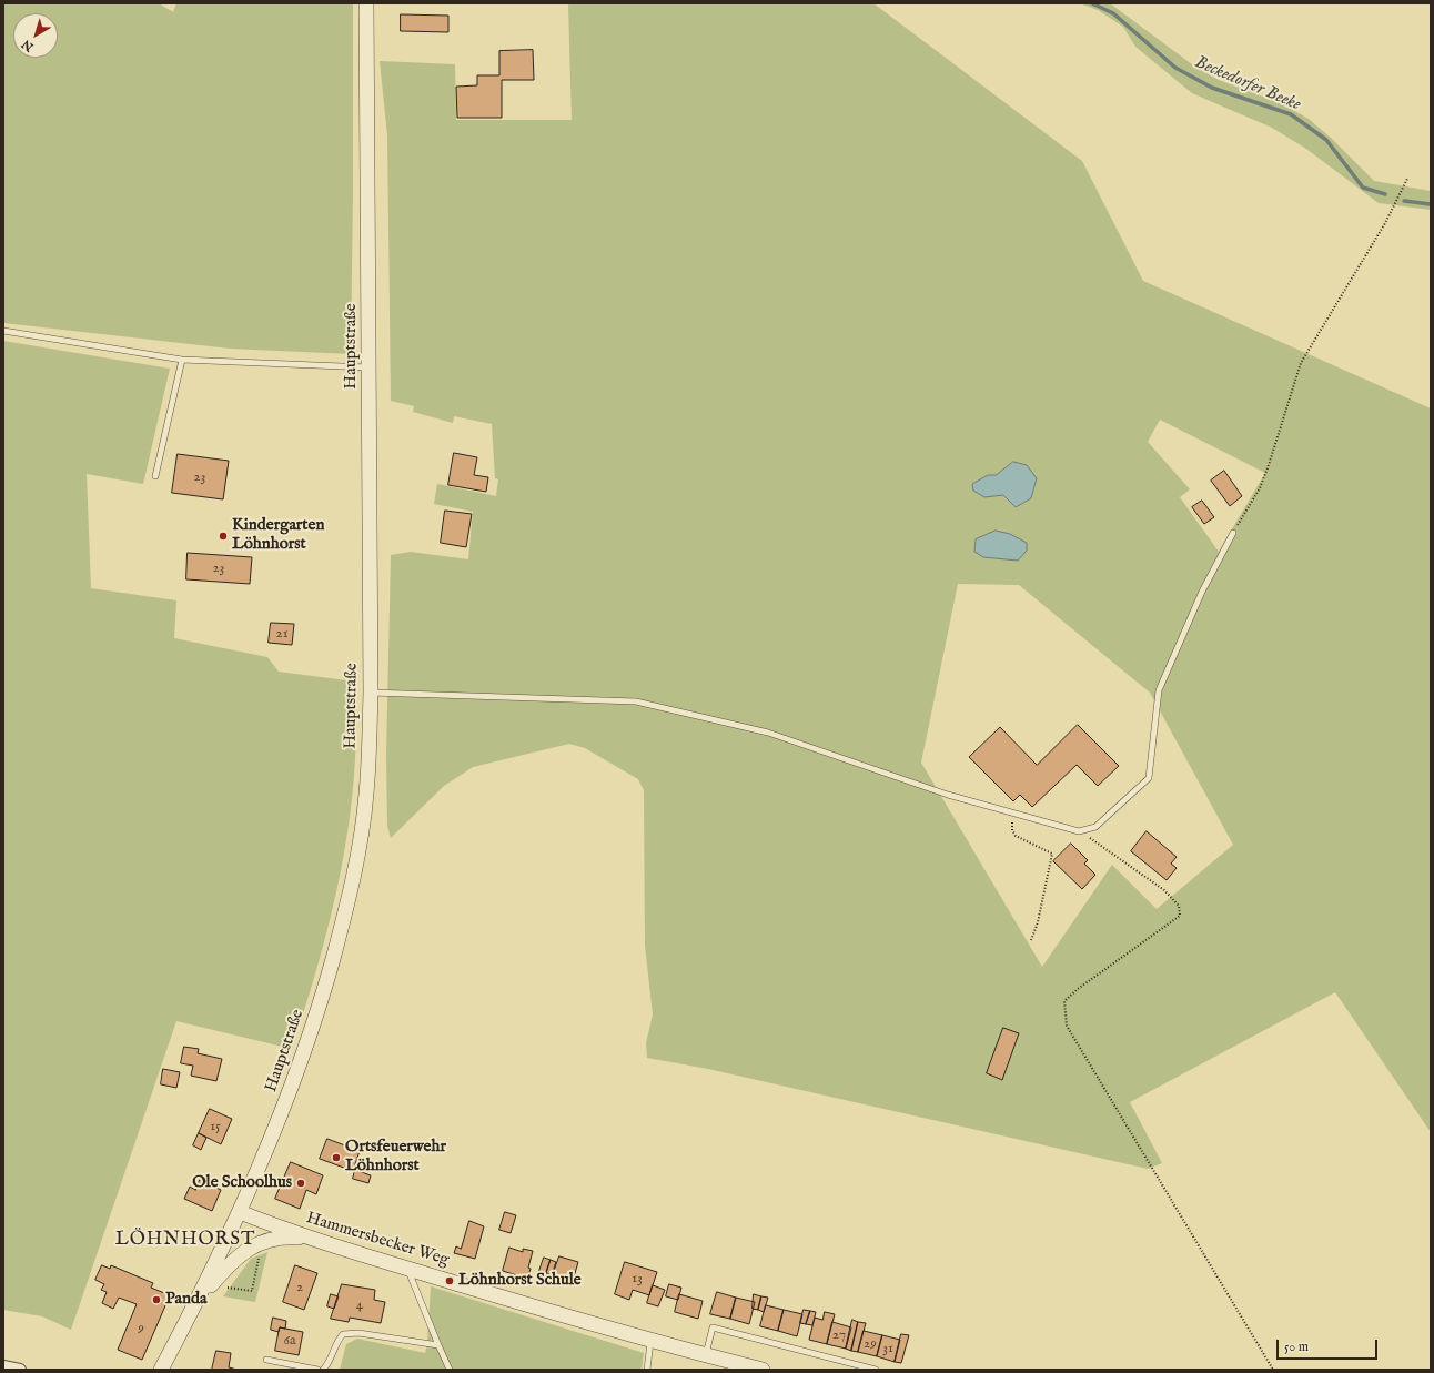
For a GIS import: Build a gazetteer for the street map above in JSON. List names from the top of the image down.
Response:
{
  "streets": {
    "street": ["Hauptstraße", "Hammersbecker Weg"]
  },
  "crossings": [
    ["Hauptstraße", "Hammersbecker Weg"]
  ],
  "districts": ["LÖHNHORST"],
  "water": ["Beckedorfer Beeke"],
  "places": [
    "Kindergarten Löhnhorst",
    "Ortsfeuerwehr Löhnhorst",
    "Ole Schoolhus",
    "Löhnhorst Schule",
    "Panda"
  ],
  "house_numbers": [
    "23",
    "23",
    "21",
    "15",
    "13",
    "2",
    "4",
    "9",
    "27",
    "6a",
    "29",
    "31"
  ],
  "scale_bar": "50 m",
  "north": "bottom left"
}
